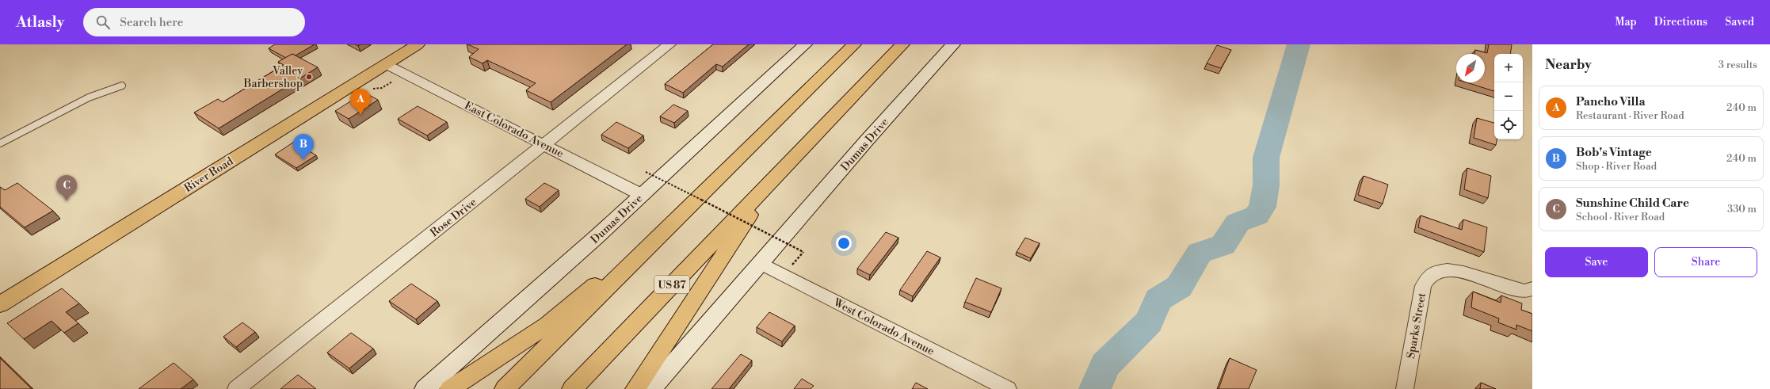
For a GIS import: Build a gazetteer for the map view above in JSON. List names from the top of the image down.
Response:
{
  "streets": {
    "main road": ["Dumas Drive", "River Road", "US 87"],
    "street": [
      "East Colorado Avenue",
      "Rose Drive",
      "Sparks Street",
      "West Colorado Avenue"
    ]
  },
  "crossings": [
    ["East Colorado Avenue", "Dumas Drive"],
    ["East Colorado Avenue", "River Road"],
    ["East Colorado Avenue", "Rose Drive"],
    ["Dumas Drive", "West Colorado Avenue"]
  ],
  "places": ["Valley Barbershop"],
  "north": "bottom left",
  "page": {
    "header": "Atlasly",
    "search": "Search here",
    "nav": ["Map", "Directions", "Saved"],
    "heading": ["Nearby", "3 results"],
    "map_buttons": ["+", "−"],
    "list": [
      {
        "mark": "A",
        "name": "Pancho Villa",
        "note": "Restaurant · River Road",
        "value": "240 m"
      },
      {
        "mark": "B",
        "name": "Bob's Vintage",
        "note": "Shop · River Road",
        "value": "240 m"
      },
      {
        "mark": "C",
        "name": "Sunshine Child Care",
        "note": "School · River Road",
        "value": "330 m"
      }
    ],
    "pins": ["A", "B", "C"],
    "buttons": ["Save", "Share"]
  }
}
